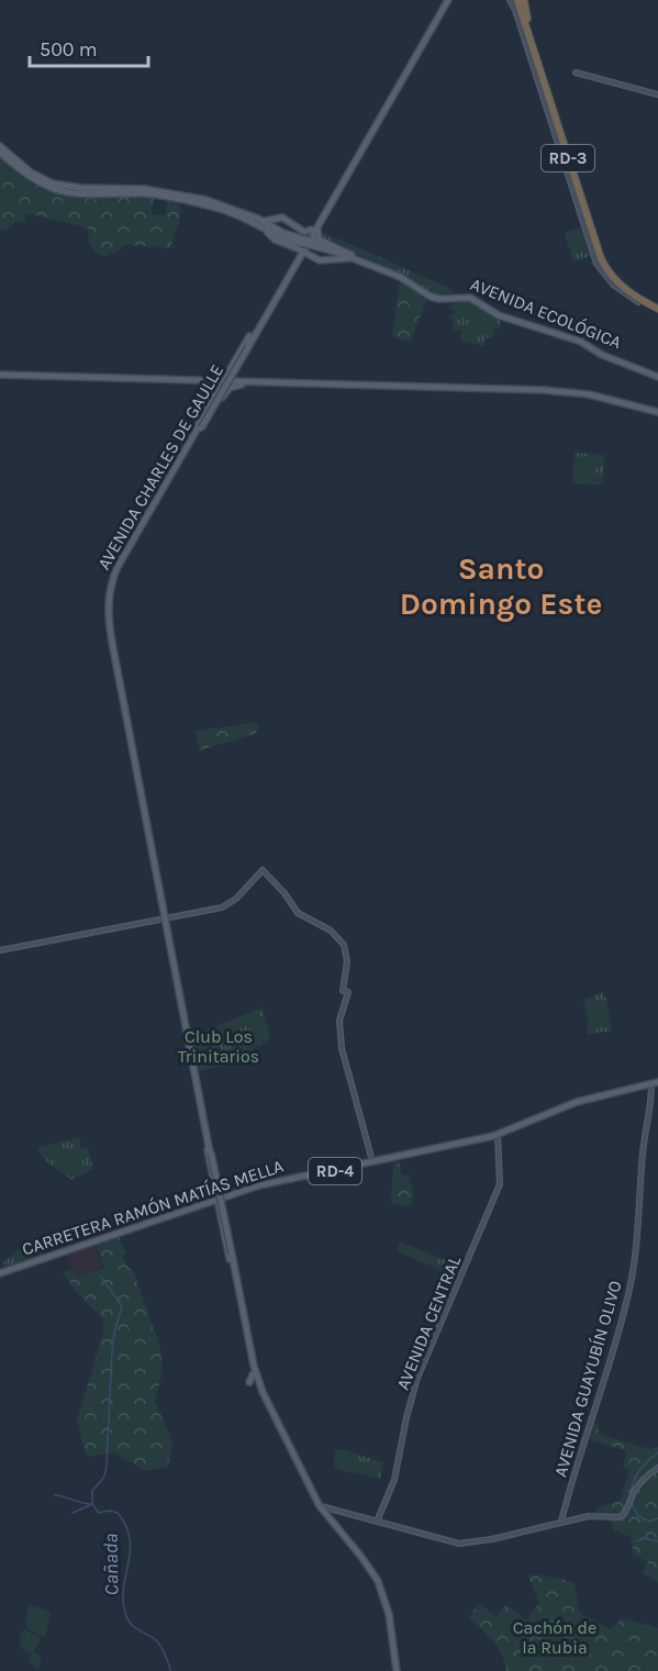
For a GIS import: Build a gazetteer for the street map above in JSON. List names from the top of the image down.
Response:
{
  "streets": {
    "highway": ["RD-3"],
    "main road": [
      "AVENIDA ECOLÓGICA",
      "AVENIDA CHARLES DE GAULLE",
      "RD-4",
      "CARRETERA RAMÓN MATÍAS MELLA",
      "AVENIDA CENTRAL",
      "AVENIDA GUAYUBÍN OLIVO"
    ]
  },
  "crossings": [
    ["AVENIDA ECOLÓGICA", "AVENIDA CHARLES DE GAULLE"],
    ["CARRETERA RAMÓN MATÍAS MELLA", "AVENIDA CENTRAL"],
    ["CARRETERA RAMÓN MATÍAS MELLA", "AVENIDA GUAYUBÍN OLIVO"]
  ],
  "districts": ["Santo Domingo Este"],
  "water": ["Cañada"],
  "parks": ["Club Los Trinitarios", "Cachón de la Rubia"],
  "scale_bar": "500 m"
}
